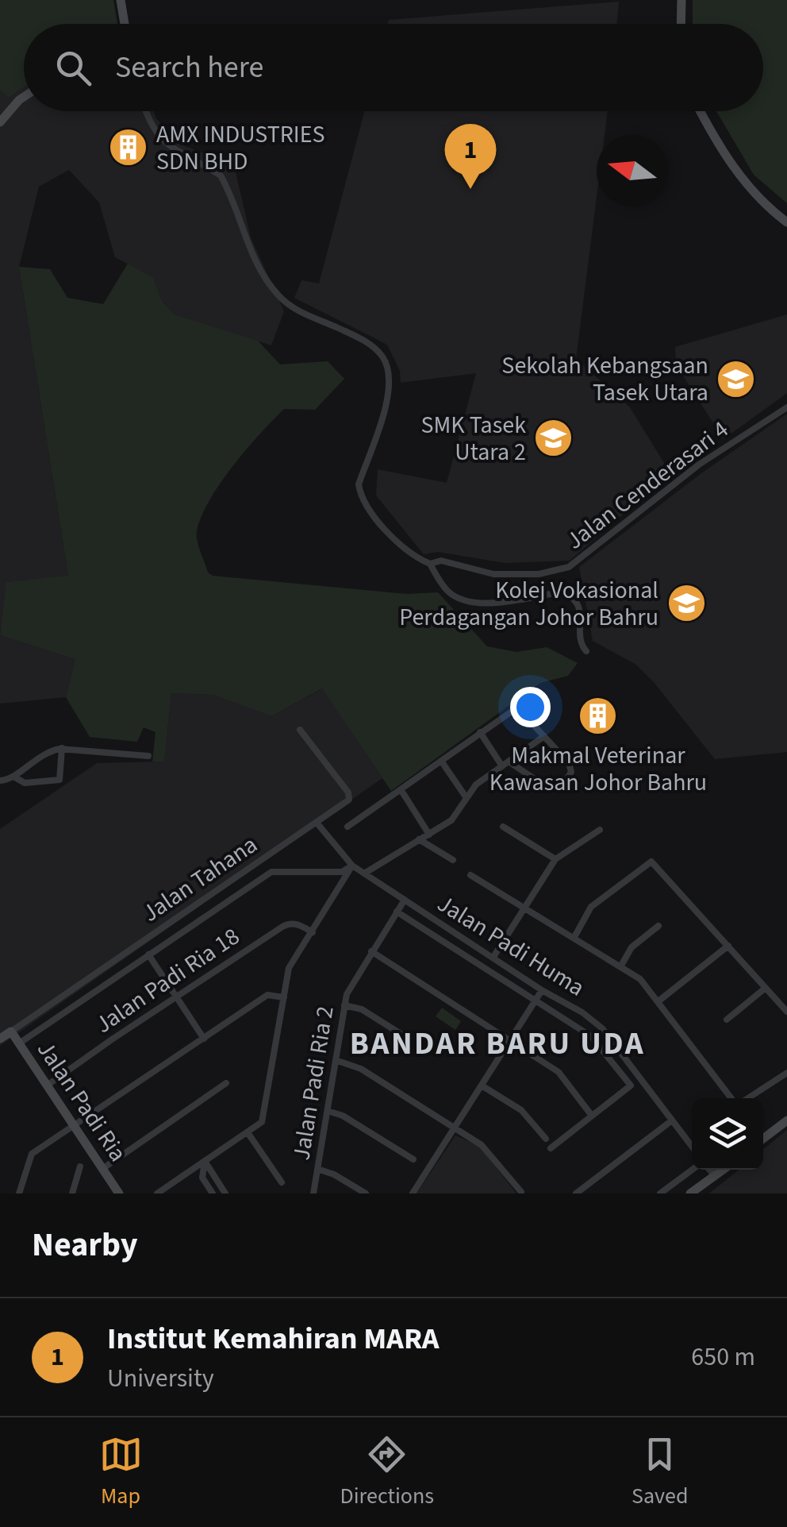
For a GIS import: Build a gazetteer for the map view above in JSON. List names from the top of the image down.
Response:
{
  "streets": {
    "street": [
      "Jalan Cenderasari 4",
      "Jalan Tahana",
      "Jalan Padi Huma",
      "Jalan Padi Ria 18",
      "Jalan Padi Ria 2",
      "Jalan Padi Ria"
    ]
  },
  "crossings": [
    ["Jalan Tahana", "Jalan Padi Huma"],
    ["Jalan Tahana", "Jalan Padi Ria"],
    ["Jalan Padi Huma", "Jalan Padi Ria 2"],
    ["Jalan Padi Ria 18", "Jalan Padi Ria"]
  ],
  "districts": ["BANDAR BARU UDA"],
  "places": {
    "building": ["AMX INDUSTRIES SDN BHD", "Makmal Veterinar Kawasan Johor Bahru"],
    "school or university": ["Sekolah Kebangsaan Tasek Utara", "SMK Tasek Utara 2", "Kolej Vokasional Perdagangan Johor Bahru"]
  },
  "north": "left",
  "page": {
    "search": "Search here",
    "pins": "1",
    "heading": "Nearby",
    "list": [
      {
        "mark": "1",
        "name": "Institut Kemahiran MARA",
        "note": "University",
        "value": "650 m"
      }
    ],
    "nav": ["Map", "Directions", "Saved"]
  }
}
